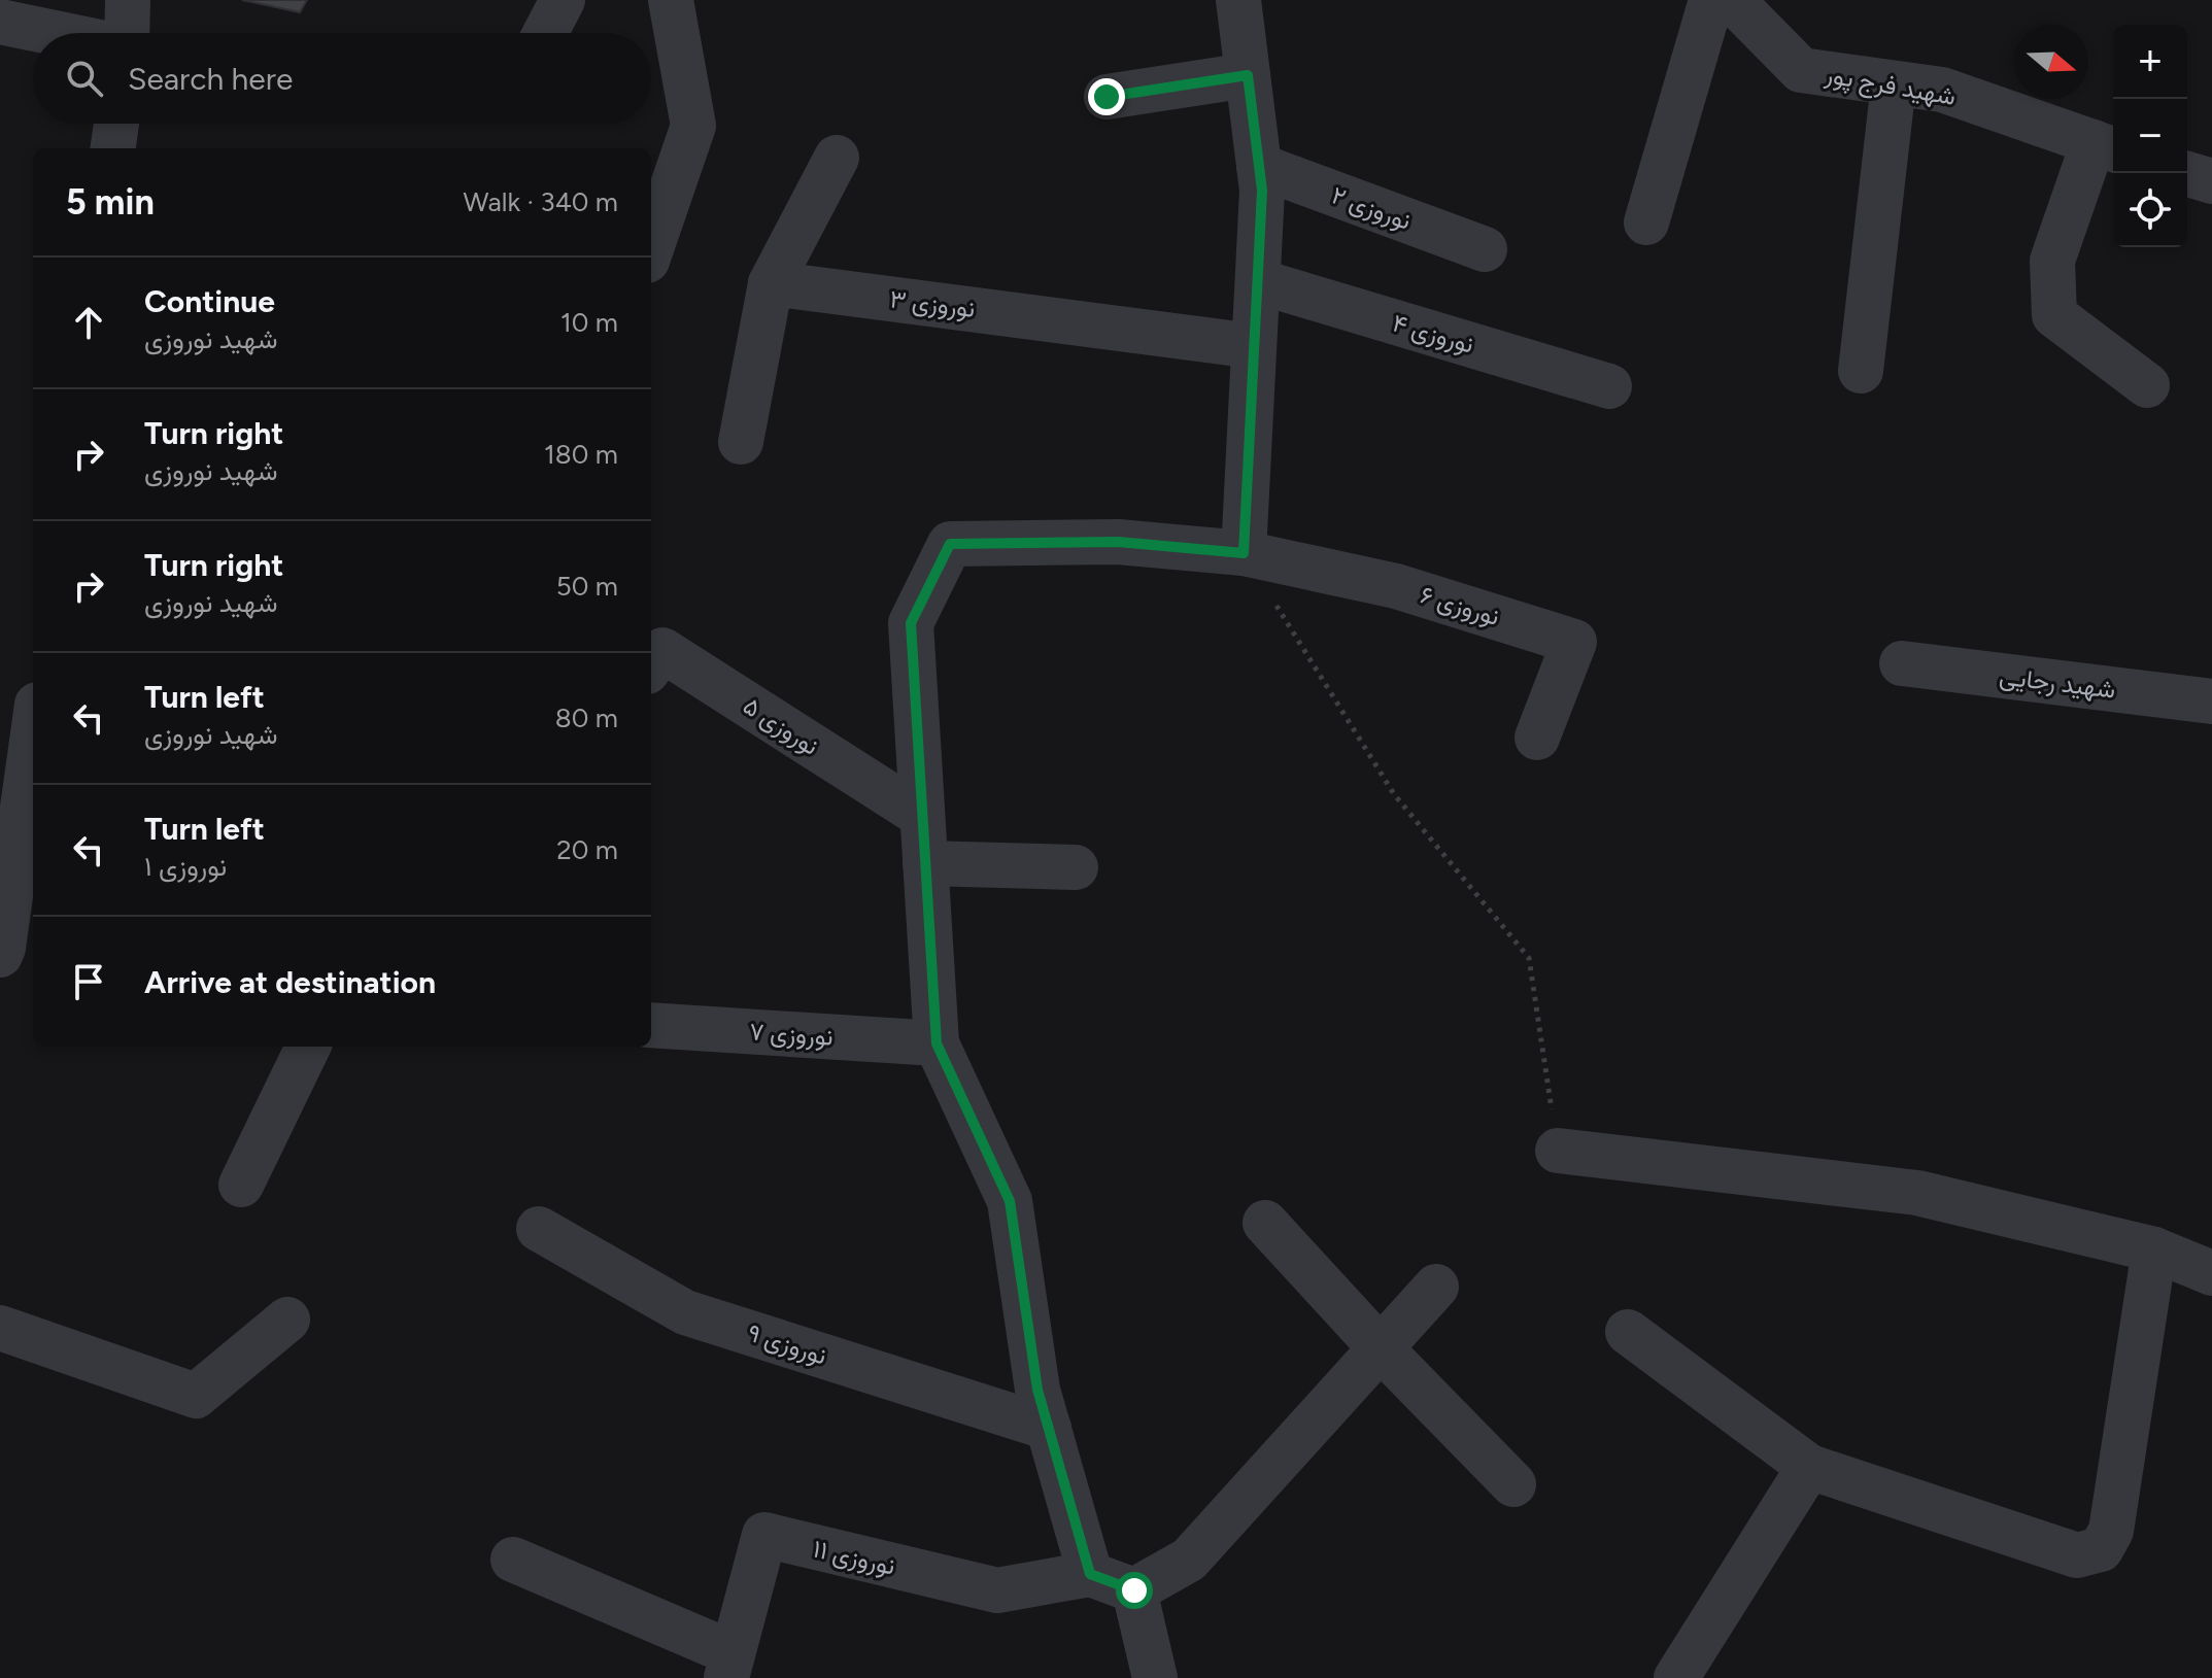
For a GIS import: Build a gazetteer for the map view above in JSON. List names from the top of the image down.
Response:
{
  "streets": {
    "street": [
      "شهید فرج پور",
      "نوروزی ۲",
      "نوروزی ۳",
      "نوروزی ۴",
      "نوروزی ۶",
      "شهید رجایی",
      "نوروزی ۵",
      "نوروزی ۷",
      "نوروزی ۹",
      "نوروزی ۱۱"
    ]
  },
  "north": "right",
  "page": {
    "map_buttons": ["+", "−"],
    "search": "Search here",
    "heading": ["5 min", "Walk · 340 m"],
    "list": [
      ["Continue", "شهید نوروزی", "10 m"],
      ["Turn right", "شهید نوروزی", "180 m"],
      ["Turn right", "شهید نوروزی", "50 m"],
      ["Turn left", "شهید نوروزی", "80 m"],
      ["Turn left", "نوروزی ۱", "20 m"],
      "Arrive at destination"
    ]
  }
}
